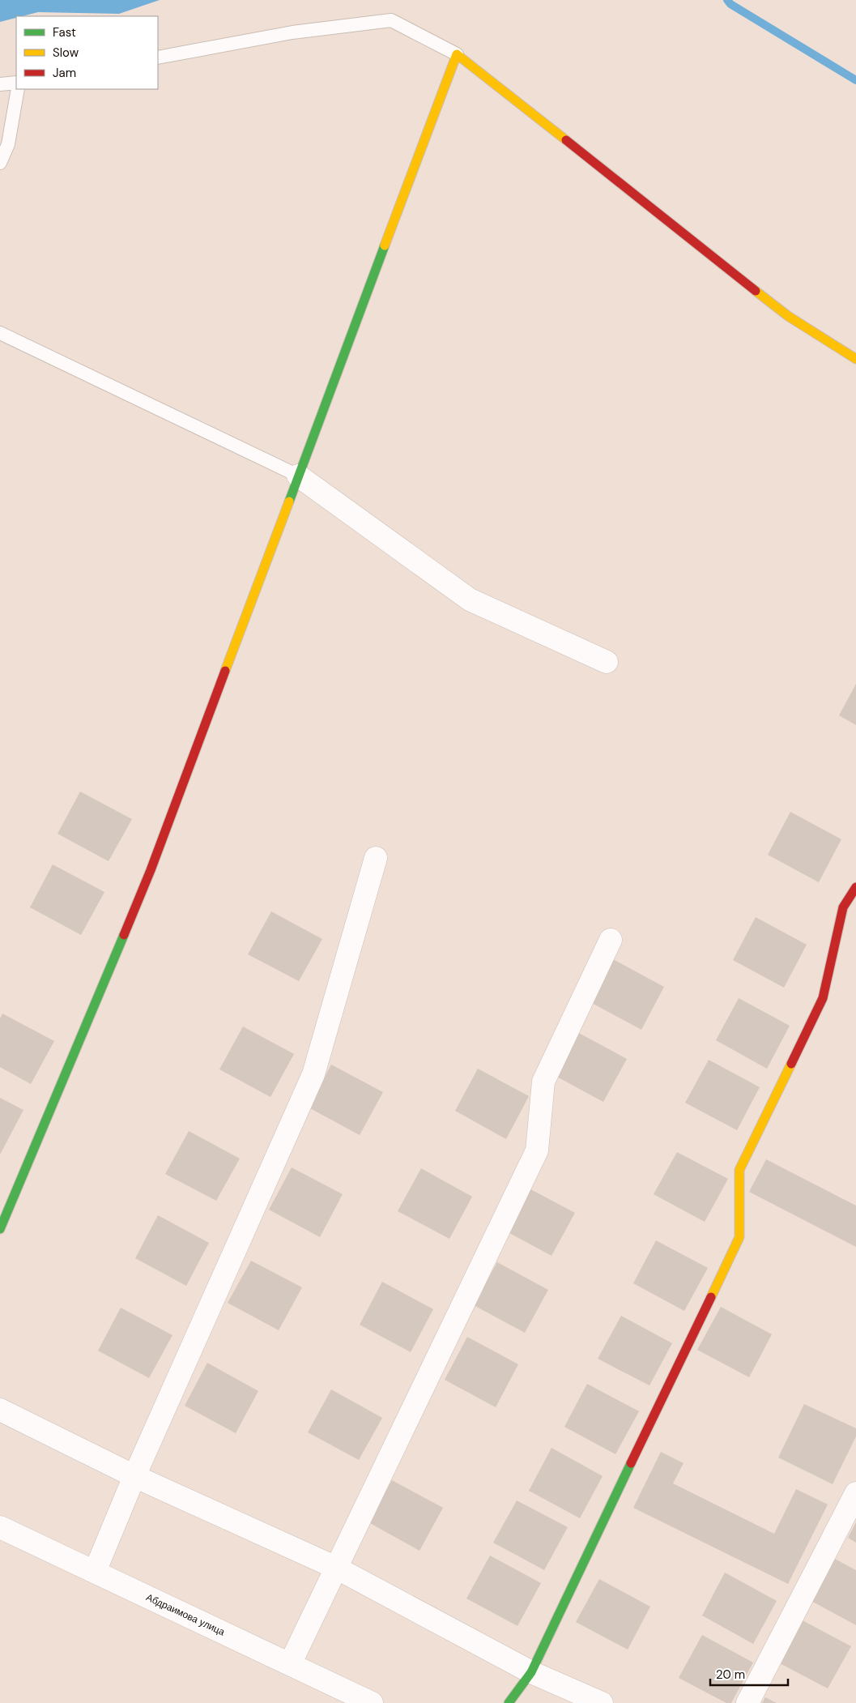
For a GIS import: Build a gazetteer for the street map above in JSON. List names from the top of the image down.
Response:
{
  "streets": {
    "street": ["Абдраимова улица"]
  },
  "legend": ["Fast", "Slow", "Jam"],
  "scale_bar": "20 m"
}
